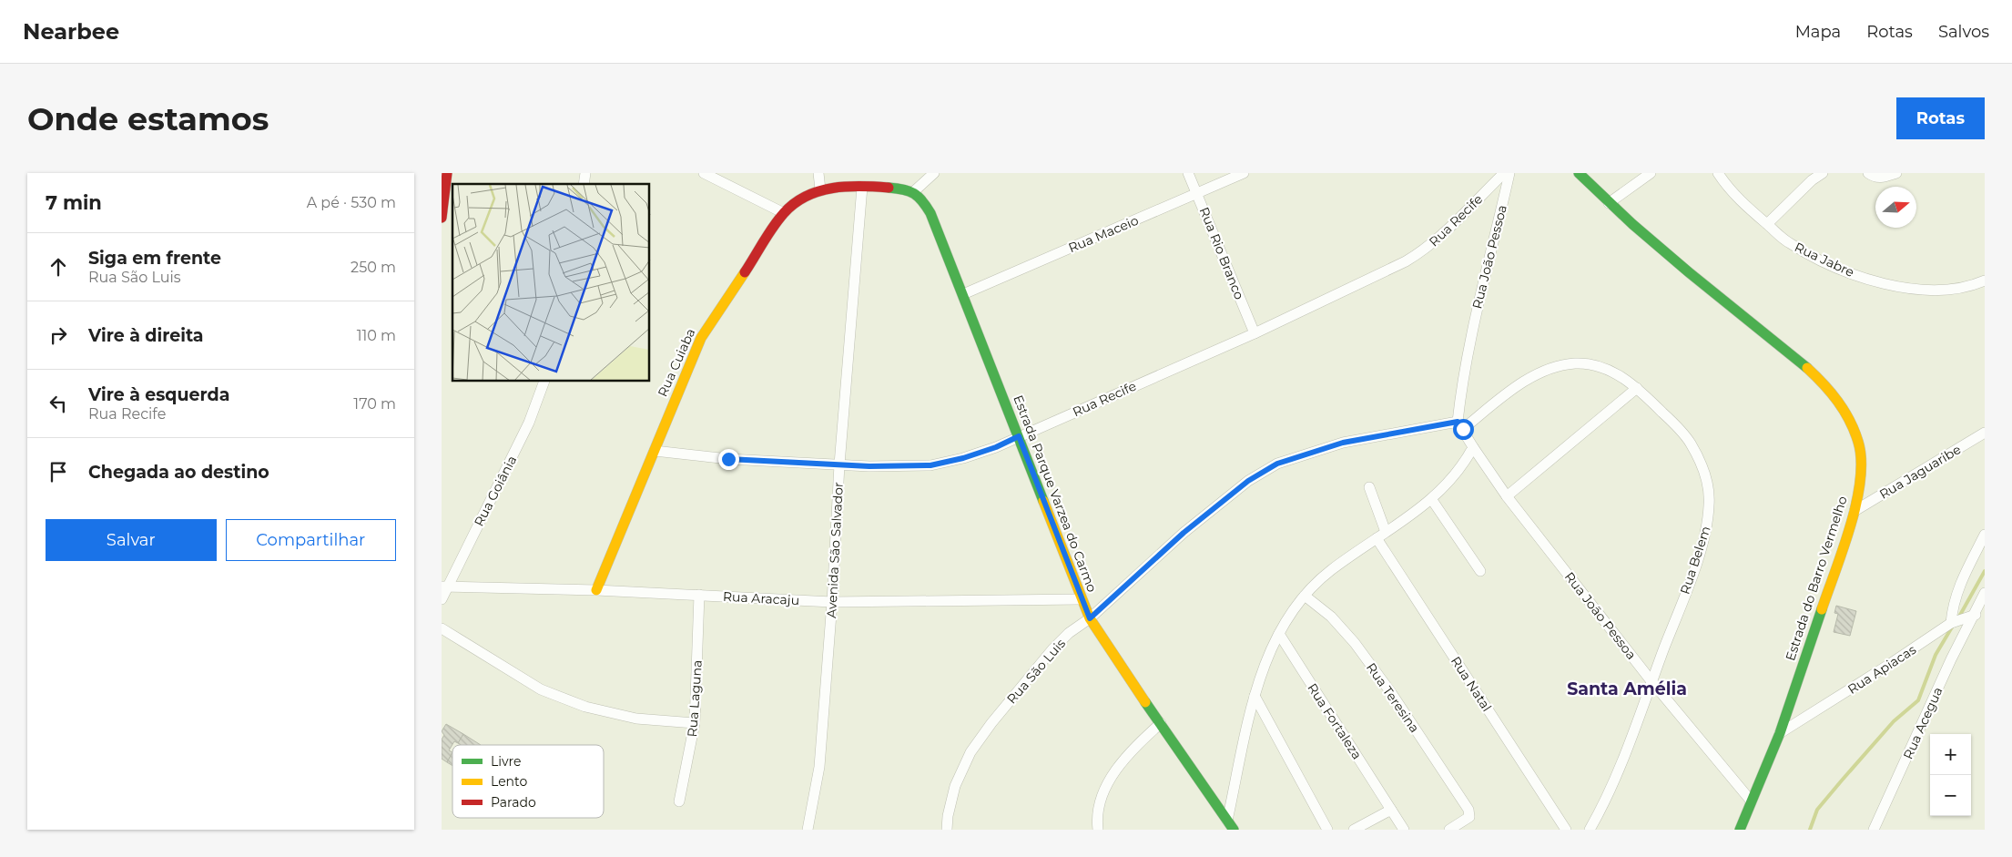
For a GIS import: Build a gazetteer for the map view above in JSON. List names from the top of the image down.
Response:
{
  "streets": {
    "street": [
      "Rua Recife",
      "Rua Maceio",
      "Rua Rio Branco",
      "Rua João Pessoa",
      "Rua Jabre",
      "Rua Cuiaba",
      "Rua Jaguaribe",
      "Rua Goiânia",
      "Estrada Parque Varzea do Carmo",
      "Avenida São Salvador",
      "Rua Belem",
      "Estrada do Barro Vermelho",
      "Rua Aracaju",
      "Rua Apiacas",
      "Rua São Luis",
      "Rua Natal",
      "Rua Teresina",
      "Rua Laguna",
      "Rua Fortaleza",
      "Rua Acegua"
    ]
  },
  "crossings": [
    ["Rua Recife", "Rua Rio Branco"],
    ["Rua Recife", "Rua Cuiaba"],
    ["Rua Recife", "Estrada Parque Varzea do Carmo"],
    ["Rua Recife", "Avenida São Salvador"],
    ["Rua Maceio", "Rua Rio Branco"],
    ["Rua Maceio", "Estrada Parque Varzea do Carmo"],
    ["Rua João Pessoa", "Rua Belem"],
    ["Rua João Pessoa", "Estrada do Barro Vermelho"],
    ["Rua João Pessoa", "Rua São Luis"],
    ["Rua Cuiaba", "Avenida São Salvador"],
    ["Rua Cuiaba", "Rua Aracaju"],
    ["Rua Jaguaribe", "Estrada do Barro Vermelho"],
    ["Rua Goiânia", "Rua Aracaju"],
    ["Estrada Parque Varzea do Carmo", "Rua Aracaju"],
    ["Estrada Parque Varzea do Carmo", "Rua São Luis"],
    ["Avenida São Salvador", "Rua Aracaju"],
    ["Rua Belem", "Rua São Luis"],
    ["Estrada do Barro Vermelho", "Rua Apiacas"],
    ["Rua Aracaju", "Rua Laguna"],
    ["Rua Apiacas", "Rua Acegua"]
  ],
  "districts": ["Santa Amélia"],
  "legend": ["Livre", "Lento", "Parado"],
  "north": "right",
  "page": {
    "header": "Nearbee",
    "nav": ["Mapa", "Rotas", "Salvos"],
    "buttons": [
      "Rotas",
      ["Salvar", "Compartilhar"]
    ],
    "title": "Onde estamos",
    "heading": ["7 min", "A pé · 530 m"],
    "list": [
      ["Siga em frente", "Rua São Luis", "250 m"],
      ["Vire à direita", "110 m"],
      ["Vire à esquerda", "Rua Recife", "170 m"],
      "Chegada ao destino"
    ],
    "map_buttons": ["+", "−"]
  }
}
